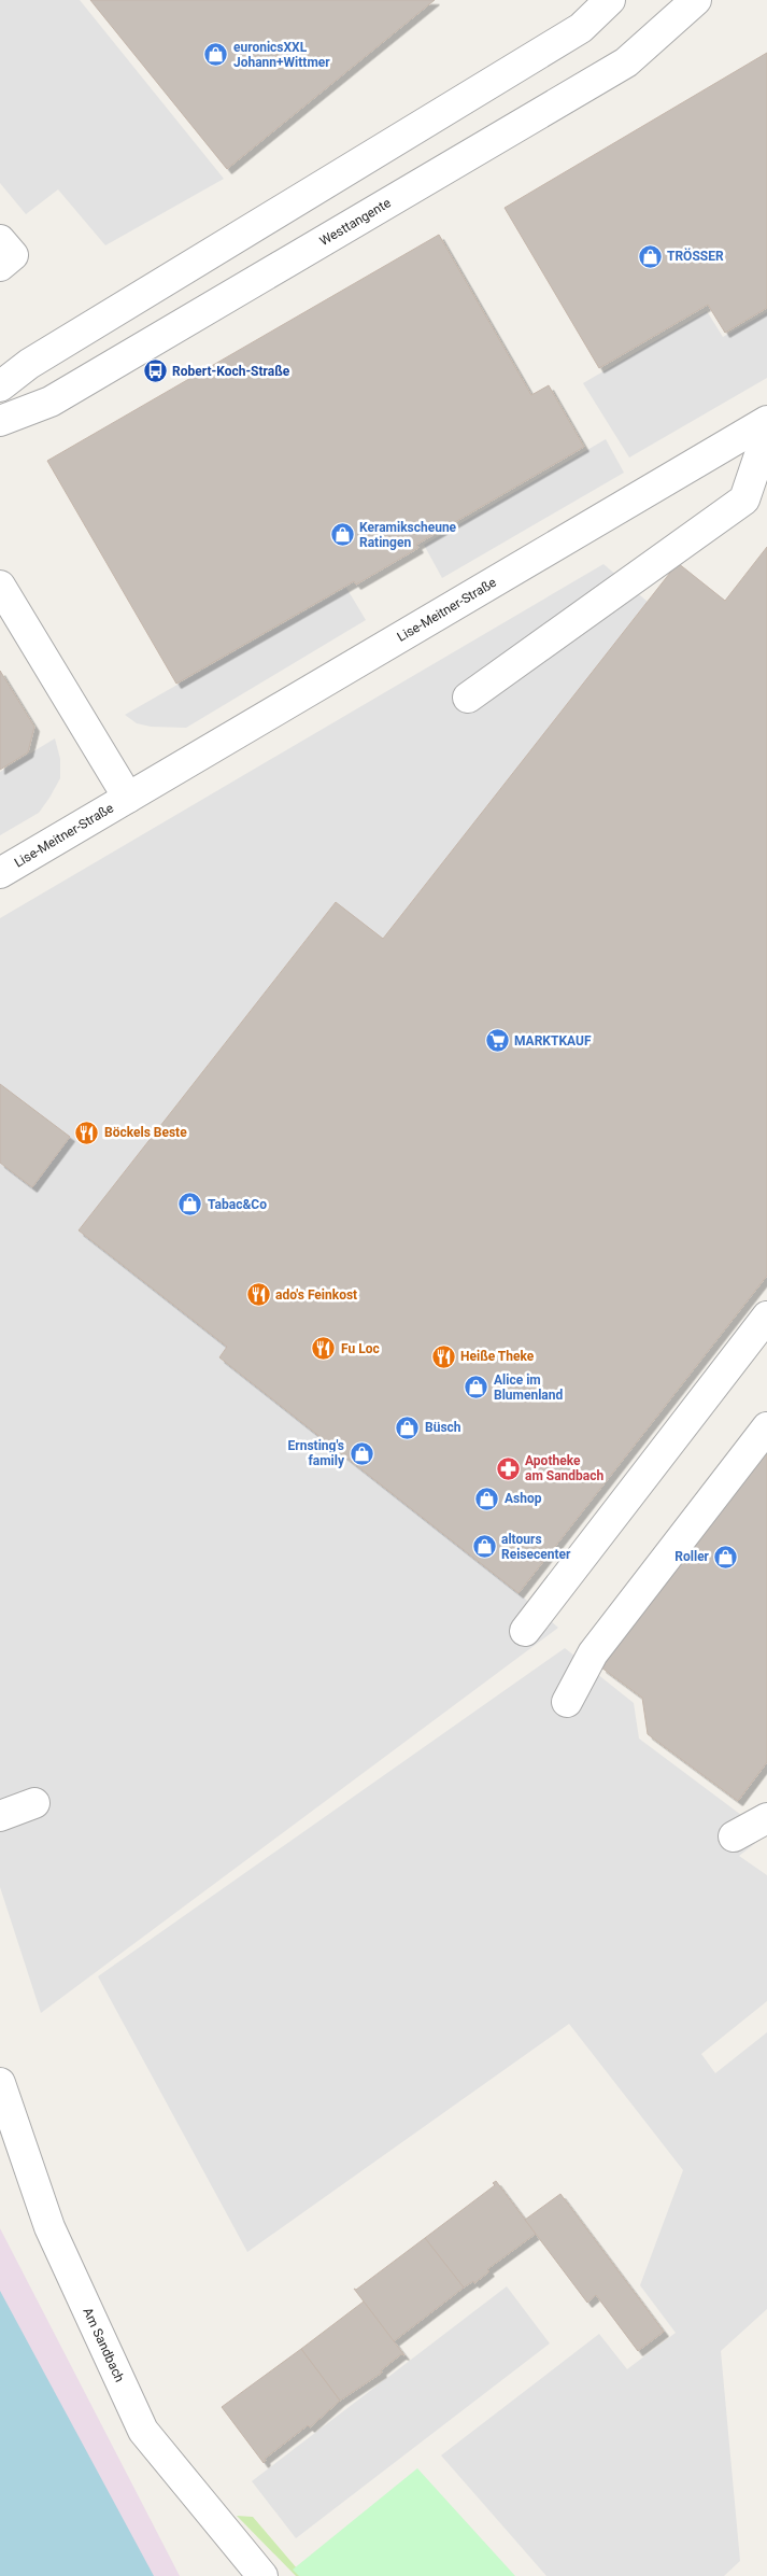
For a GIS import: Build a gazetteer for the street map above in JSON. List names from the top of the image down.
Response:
{
  "streets": {
    "street": ["Westtangente", "Lise-Meitner-Straße", "Am Sandbach"]
  },
  "places": {
    "shop": [
      "euronicsXXL Johann+Wittmer",
      "TRÖSSER",
      "Keramikscheune Ratingen",
      "Tabac&Co",
      "Alice im Blumenland",
      "Büsch",
      "Ernsting's family",
      "Ashop",
      "altours Reisecenter",
      "Roller"
    ],
    "bus stop": ["Robert-Koch-Straße"],
    "supermarket": ["MARKTKAUF"],
    "restaurant": [
      "Böckels Beste",
      "ado's Feinkost",
      "Fu Loc",
      "Heiße Theke"
    ],
    "pharmacy": ["Apotheke am Sandbach"]
  }
}
